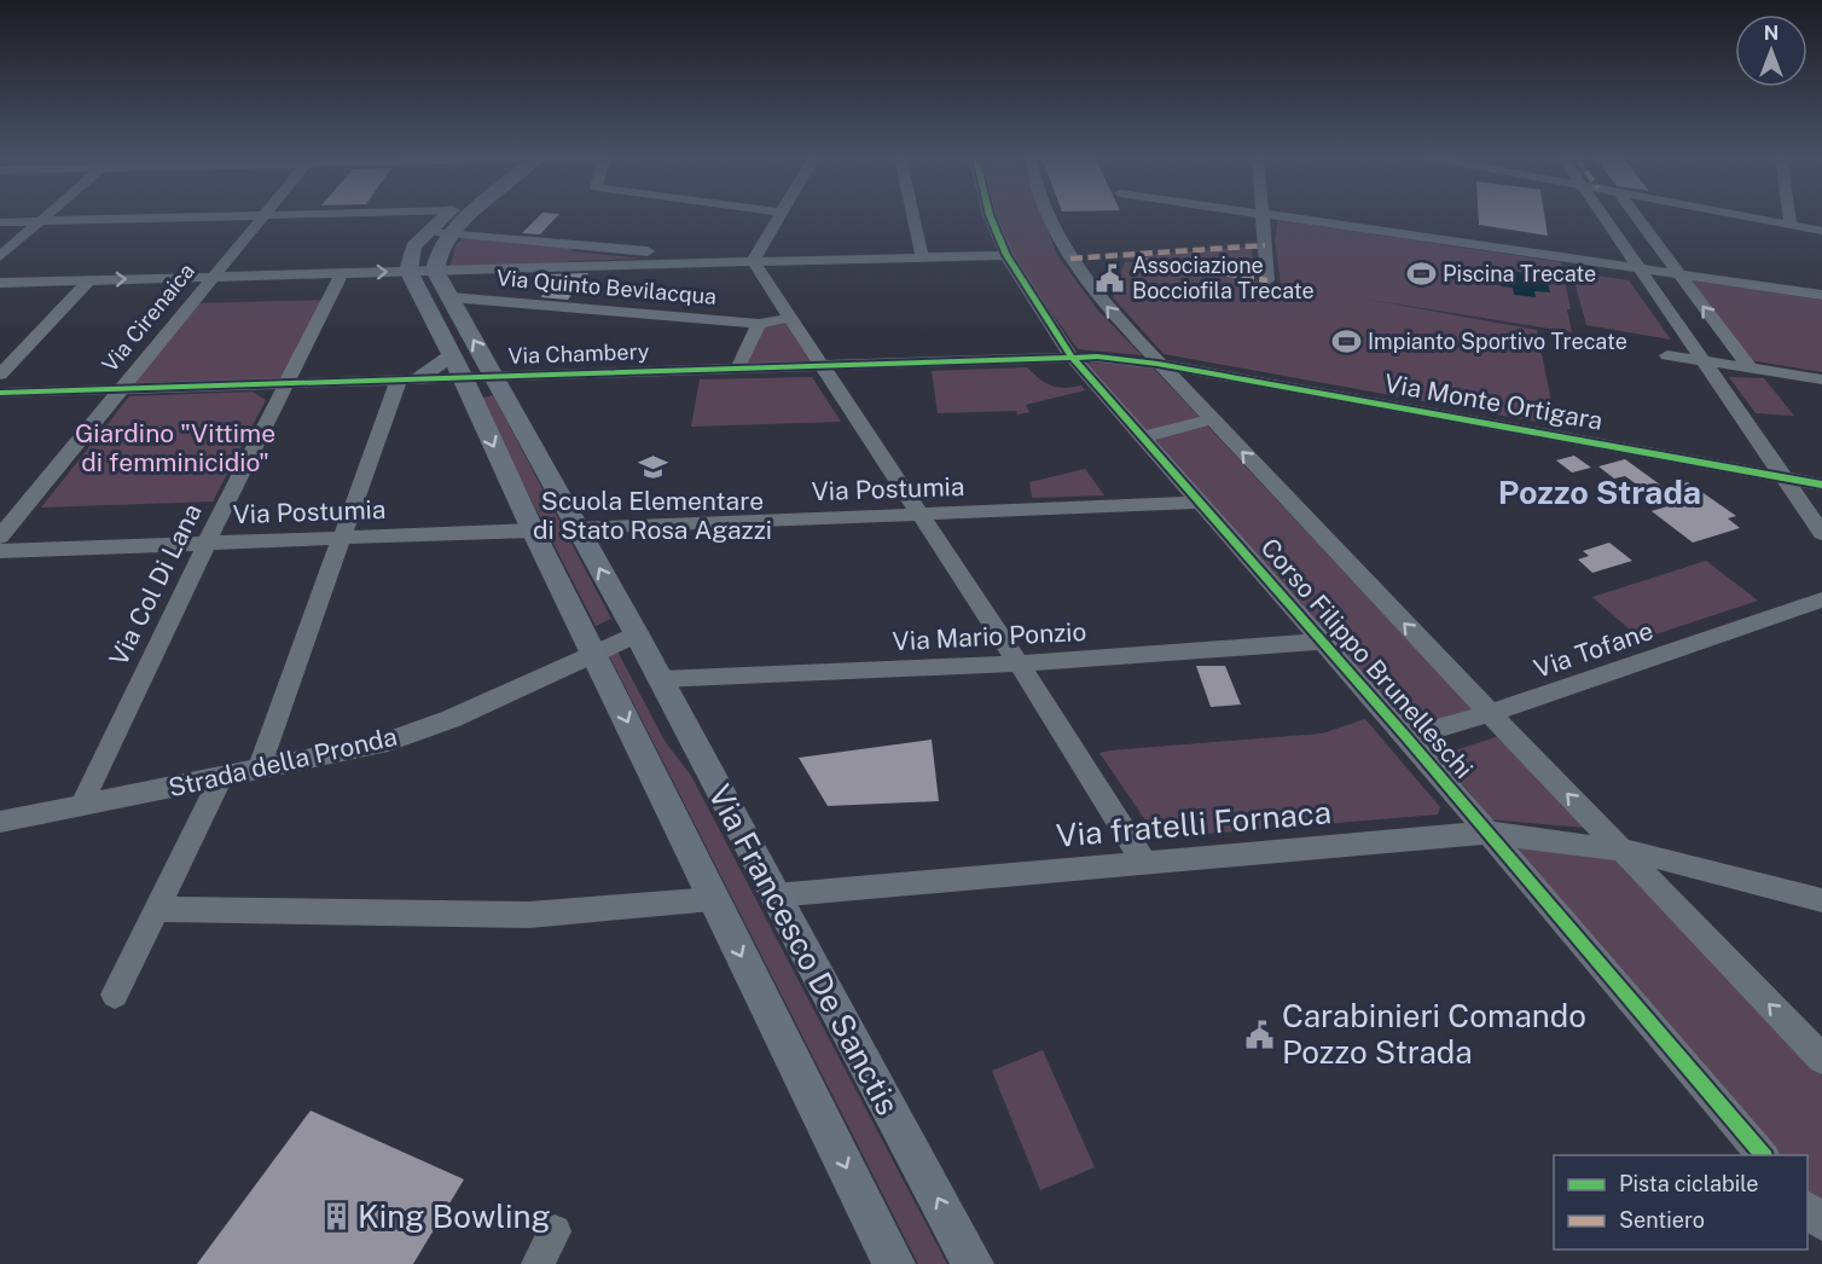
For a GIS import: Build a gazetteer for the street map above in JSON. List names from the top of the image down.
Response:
{
  "streets": {
    "main road": ["Via Francesco De Sanctis"],
    "street": [
      "Via Quinto Bevilacqua",
      "Via Cirenaica",
      "Via Chambery",
      "Via Monte Ortigara",
      "Via Postumia",
      "Via Col Di Lana",
      "Via Mario Ponzio",
      "Via Tofane",
      "Corso Filippo Brunelleschi",
      "Strada della Pronda",
      "Via fratelli Fornaca"
    ]
  },
  "crossings": [
    ["Via Quinto Bevilacqua", "Via Francesco De Sanctis"],
    ["Via Cirenaica", "Via Chambery"],
    ["Via Chambery", "Via Monte Ortigara"],
    ["Via Chambery", "Via Col Di Lana"],
    ["Via Chambery", "Corso Filippo Brunelleschi"],
    ["Via Chambery", "Via Francesco De Sanctis"],
    ["Via Monte Ortigara", "Corso Filippo Brunelleschi"],
    ["Via Postumia", "Via Col Di Lana"],
    ["Via Postumia", "Corso Filippo Brunelleschi"],
    ["Via Postumia", "Via Francesco De Sanctis"],
    ["Via Col Di Lana", "Strada della Pronda"],
    ["Via Mario Ponzio", "Corso Filippo Brunelleschi"],
    ["Via Mario Ponzio", "Via Francesco De Sanctis"],
    ["Via Tofane", "Corso Filippo Brunelleschi"],
    ["Corso Filippo Brunelleschi", "Via fratelli Fornaca"],
    ["Strada della Pronda", "Via Francesco De Sanctis"],
    ["Via fratelli Fornaca", "Via Francesco De Sanctis"]
  ],
  "districts": ["Pozzo Strada"],
  "parks": ["Giardino \"Vittime di femminicidio\""],
  "places": {
    "sports": ["Piscina Trecate", "Impianto Sportivo Trecate"],
    "public building": ["Associazione Bocciofila Trecate", "Carabinieri Comando Pozzo Strada"],
    "school or university": ["Scuola Elementare di Stato Rosa Agazzi"],
    "building": ["King Bowling"]
  },
  "legend": ["Pista ciclabile", "Sentiero"],
  "north": "top"
}
